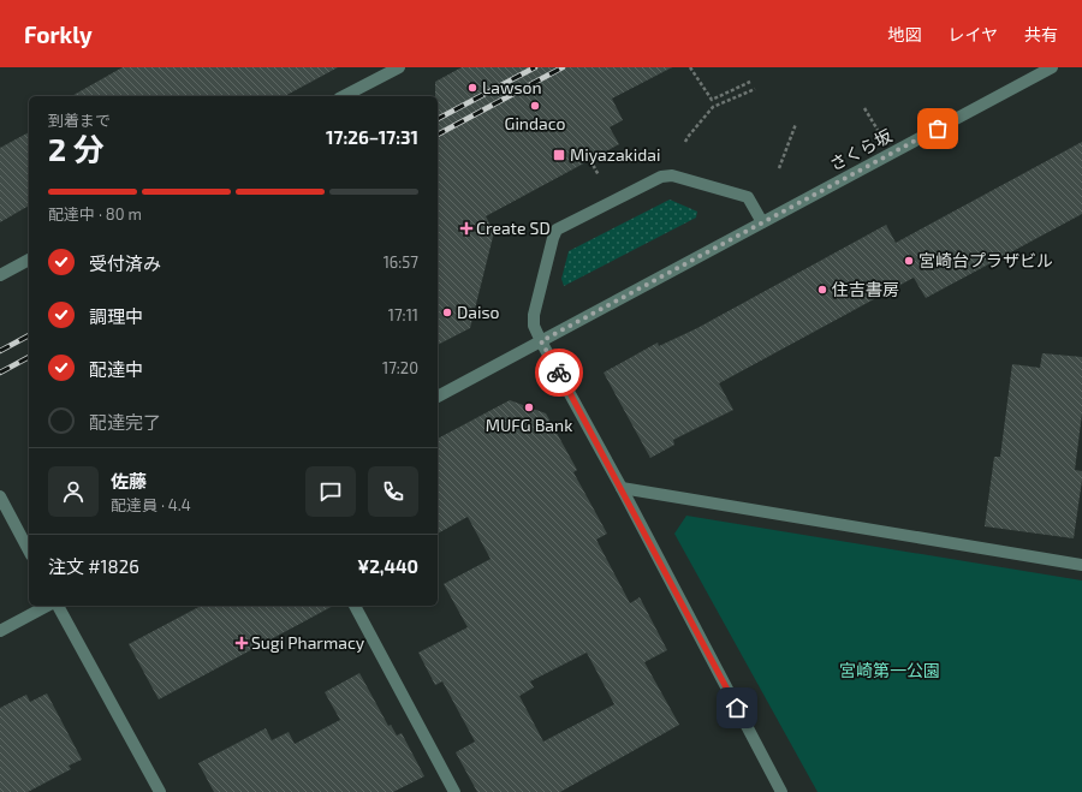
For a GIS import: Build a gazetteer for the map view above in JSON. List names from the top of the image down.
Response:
{
  "streets": {
    "street": ["さくら坂"]
  },
  "parks": ["宮崎第一公園"],
  "places": {
    "other": [
      "Lawson",
      "Gindaco",
      "宮崎台プラザビル",
      "住吉書房",
      "Daiso",
      "MUFG Bank"
    ],
    "transit": ["Miyazakidai"],
    "health": ["Create SD", "Sugi Pharmacy"]
  },
  "page": {
    "header": "Forkly",
    "nav": ["地図", "レイヤ", "共有"],
    "heading": ["2 分", "到着まで", "17:26–17:31"],
    "panel": [
      "佐藤",
      "配達員 · 4.4",
      "注文 #1826",
      "¥2,440"
    ],
    "bar": "配達中 · 80 m",
    "list": [
      ["受付済み", "16:57"],
      ["調理中", "17:11"],
      ["配達中", "17:20"],
      "配達完了"
    ]
  }
}
